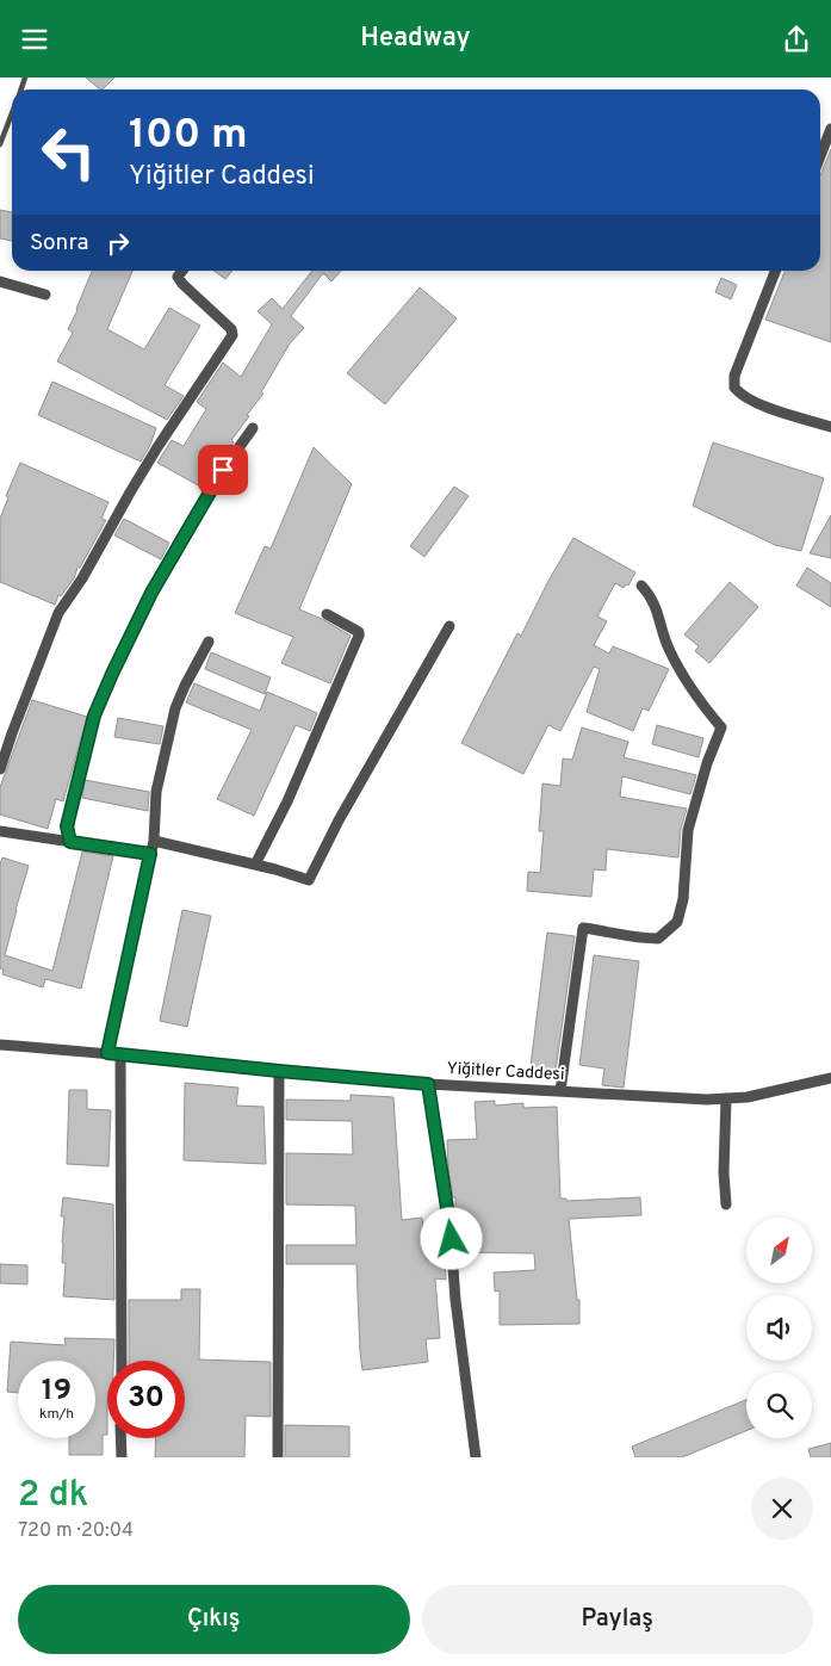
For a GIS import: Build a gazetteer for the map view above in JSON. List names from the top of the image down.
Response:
{
  "streets": {
    "street": ["Yiğitler Caddesi"]
  },
  "north": "top right",
  "page": {
    "header": "Headway",
    "turn": ["100 m", "Yiğitler Caddesi"],
    "then": "Sonra",
    "speed": "19 km/h",
    "limit": "30",
    "heading": ["2 dk", "720 m · 20:04"],
    "buttons": ["Çıkış", "Paylaş"]
  }
}
